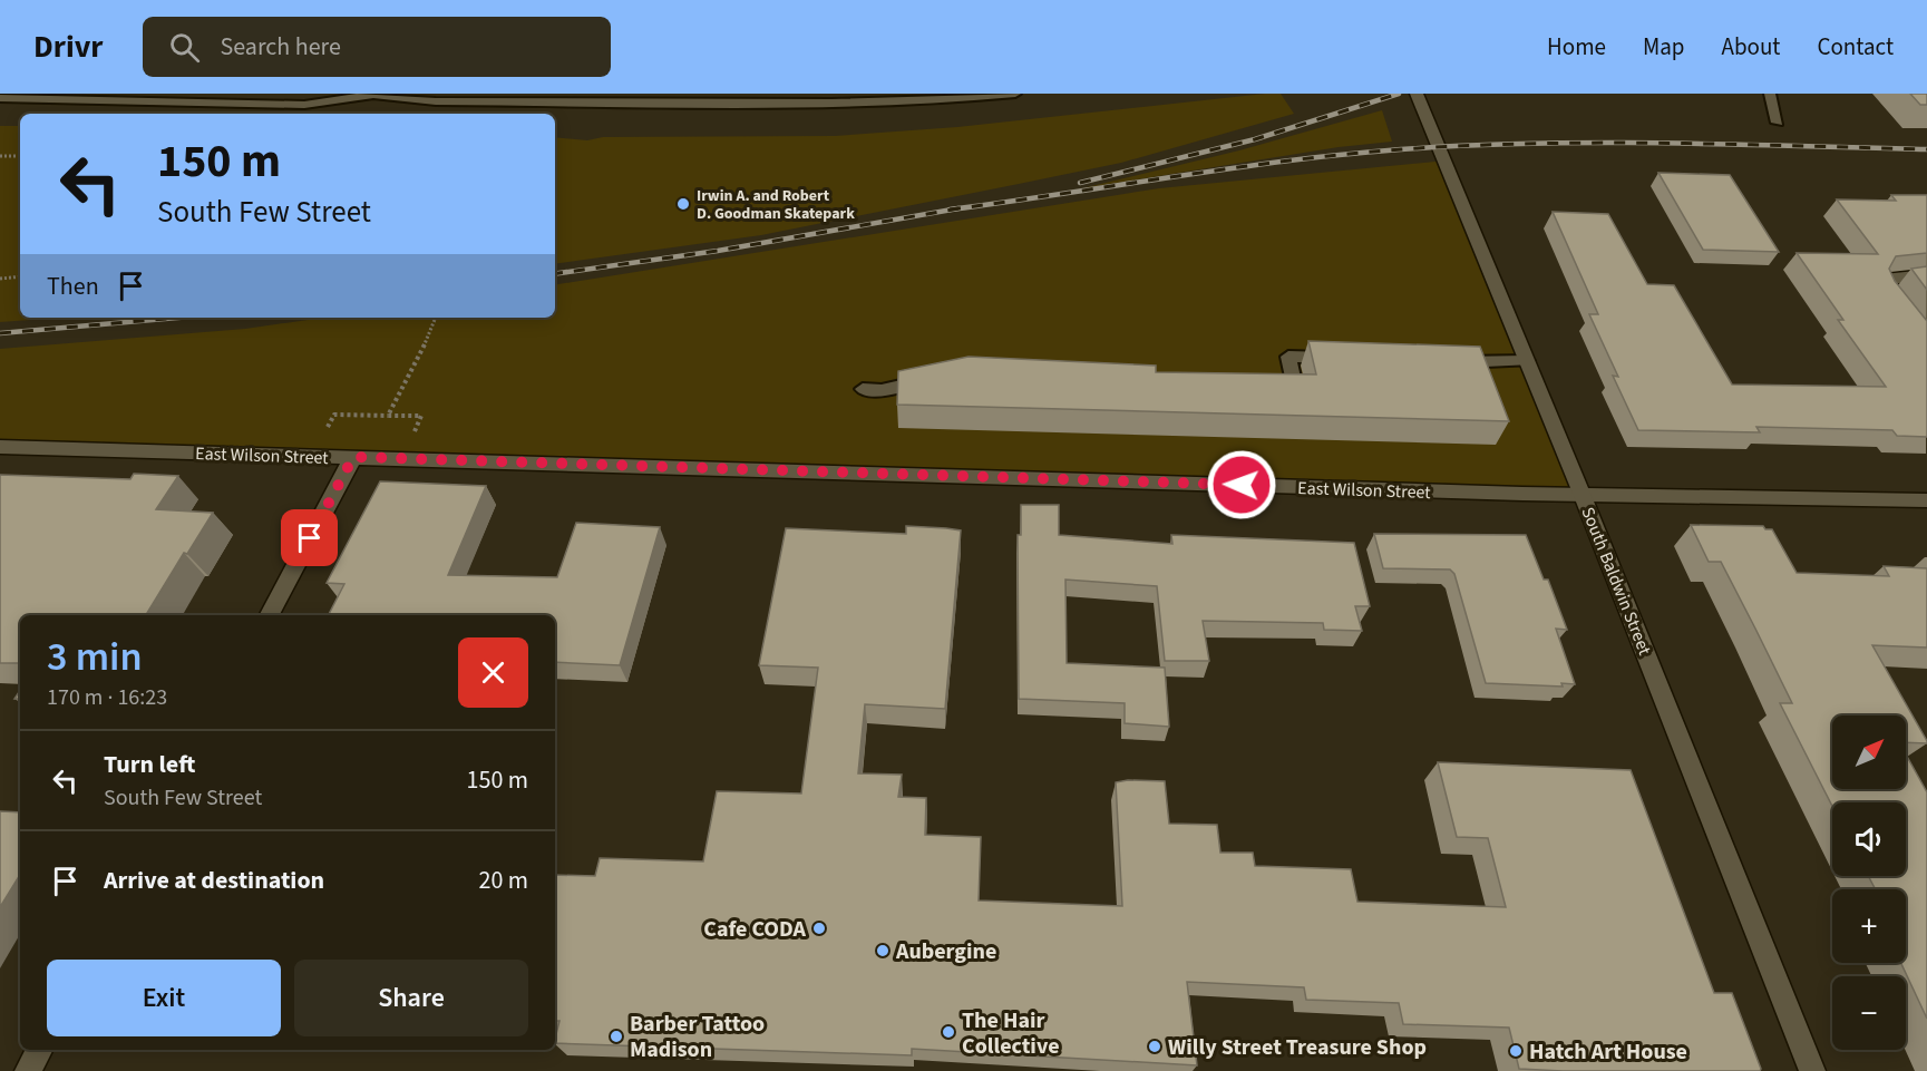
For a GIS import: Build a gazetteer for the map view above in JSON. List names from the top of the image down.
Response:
{
  "streets": {
    "street": ["East Wilson Street", "South Baldwin Street"]
  },
  "crossings": [
    ["East Wilson Street", "South Baldwin Street"]
  ],
  "places": [
    "Irwin A. and Robert D. Goodman Skatepark",
    "Cafe CODA",
    "Aubergine",
    "The Hair Collective",
    "Barber Tattoo Madison",
    "Willy Street Treasure Shop",
    "Hatch Art House"
  ],
  "north": "top right",
  "page": {
    "header": "Drivr",
    "search": "Search here",
    "nav": [
      "Home",
      "Map",
      "About",
      "Contact"
    ],
    "turn": ["150 m", "South Few Street"],
    "then": "Then",
    "heading": ["3 min", "170 m · 16:23"],
    "map_buttons": ["+", "−"],
    "list": [
      {
        "name": "Turn left",
        "note": "South Few Street",
        "value": "150 m"
      },
      {
        "name": "Arrive at destination",
        "value": "20 m"
      }
    ],
    "buttons": ["Exit", "Share"]
  }
}
